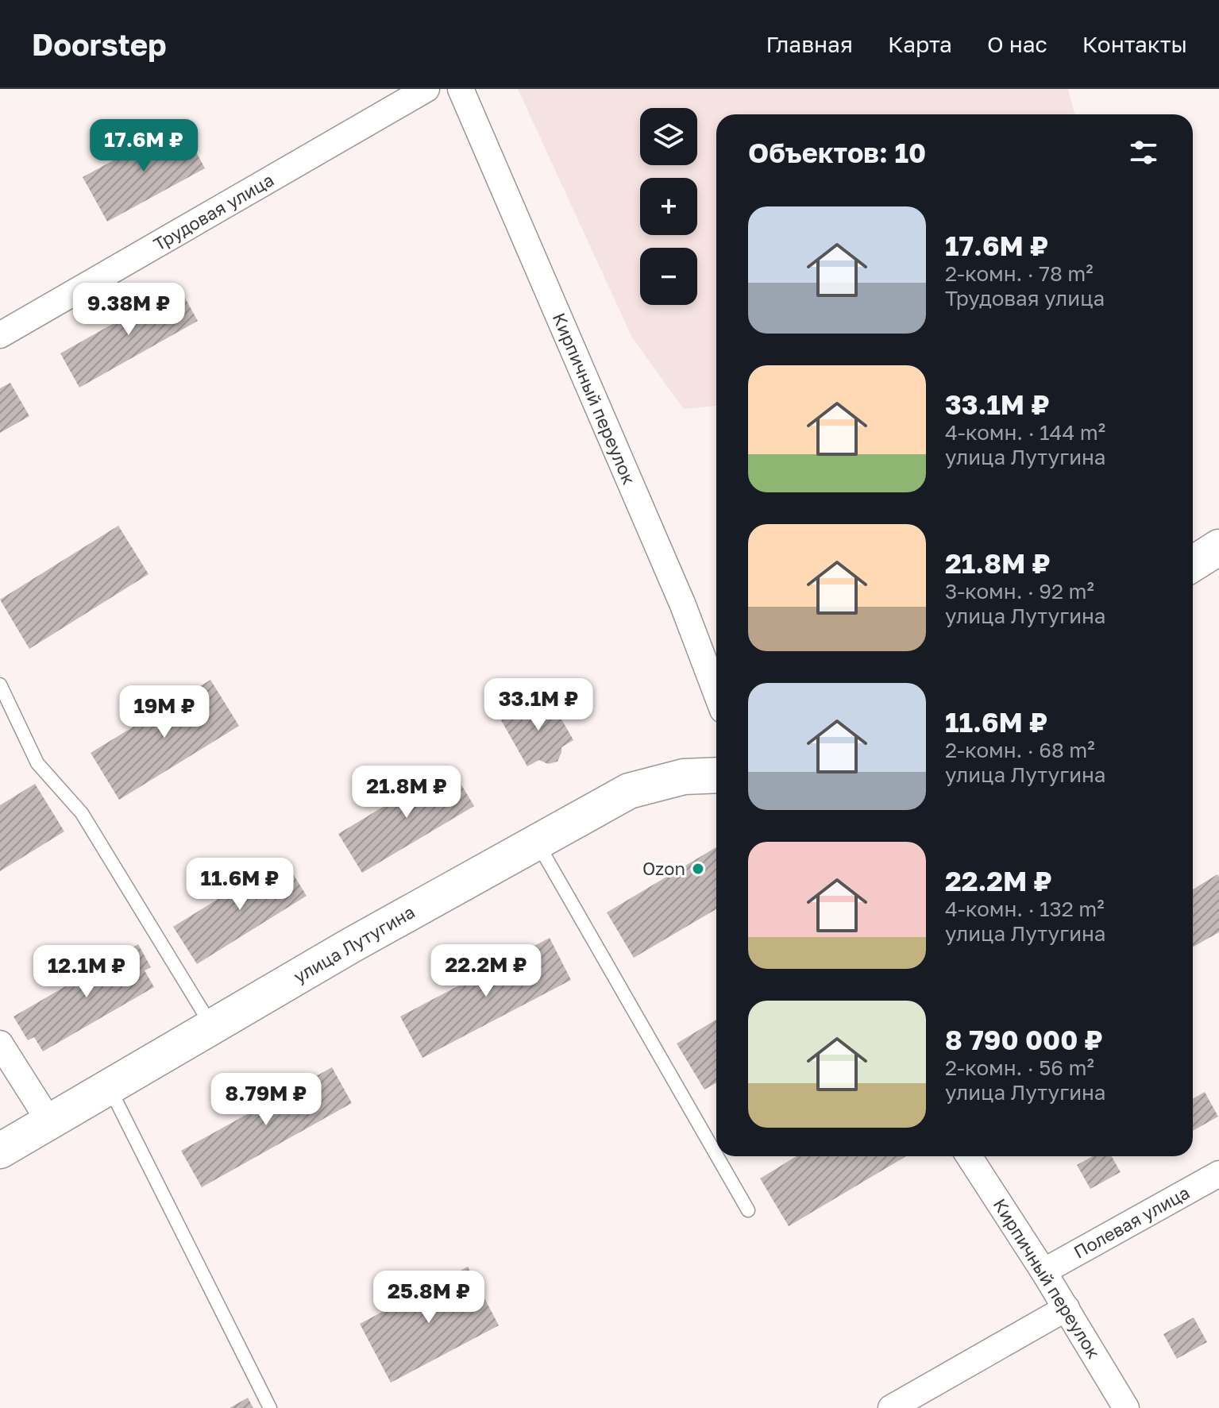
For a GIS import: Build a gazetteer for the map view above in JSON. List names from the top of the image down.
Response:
{
  "streets": {
    "main road": ["улица Лутугина"],
    "street": ["Трудовая улица", "Кирпичный переулок", "Полевая улица"]
  },
  "crossings": [
    ["Кирпичный переулок", "Полевая улица"]
  ],
  "places": ["Ozon"],
  "page": {
    "header": "Doorstep",
    "nav": [
      "Главная",
      "Карта",
      "О нас",
      "Контакты"
    ],
    "map_buttons": ["+", "−"],
    "heading": "Объектов: 10",
    "price": [
      "17.6M ₽",
      "9.38M ₽",
      "33.1M ₽",
      "19M ₽",
      "21.8M ₽",
      "11.6M ₽",
      "22.2M ₽",
      "12.1M ₽",
      "8.79M ₽",
      "25.8M ₽"
    ],
    "list": [
      {
        "name": "17.6M ₽",
        "note": "2-комн. · 78 m² · Трудовая улица"
      },
      {
        "name": "33.1M ₽",
        "note": "4-комн. · 144 m² · улица Лутугина"
      },
      {
        "name": "21.8M ₽",
        "note": "3-комн. · 92 m² · улица Лутугина"
      },
      {
        "name": "11.6M ₽",
        "note": "2-комн. · 68 m² · улица Лутугина"
      },
      {
        "name": "22.2M ₽",
        "note": "4-комн. · 132 m² · улица Лутугина"
      },
      {
        "name": "8 790 000 ₽",
        "note": "2-комн. · 56 m² · улица Лутугина"
      }
    ]
  }
}
